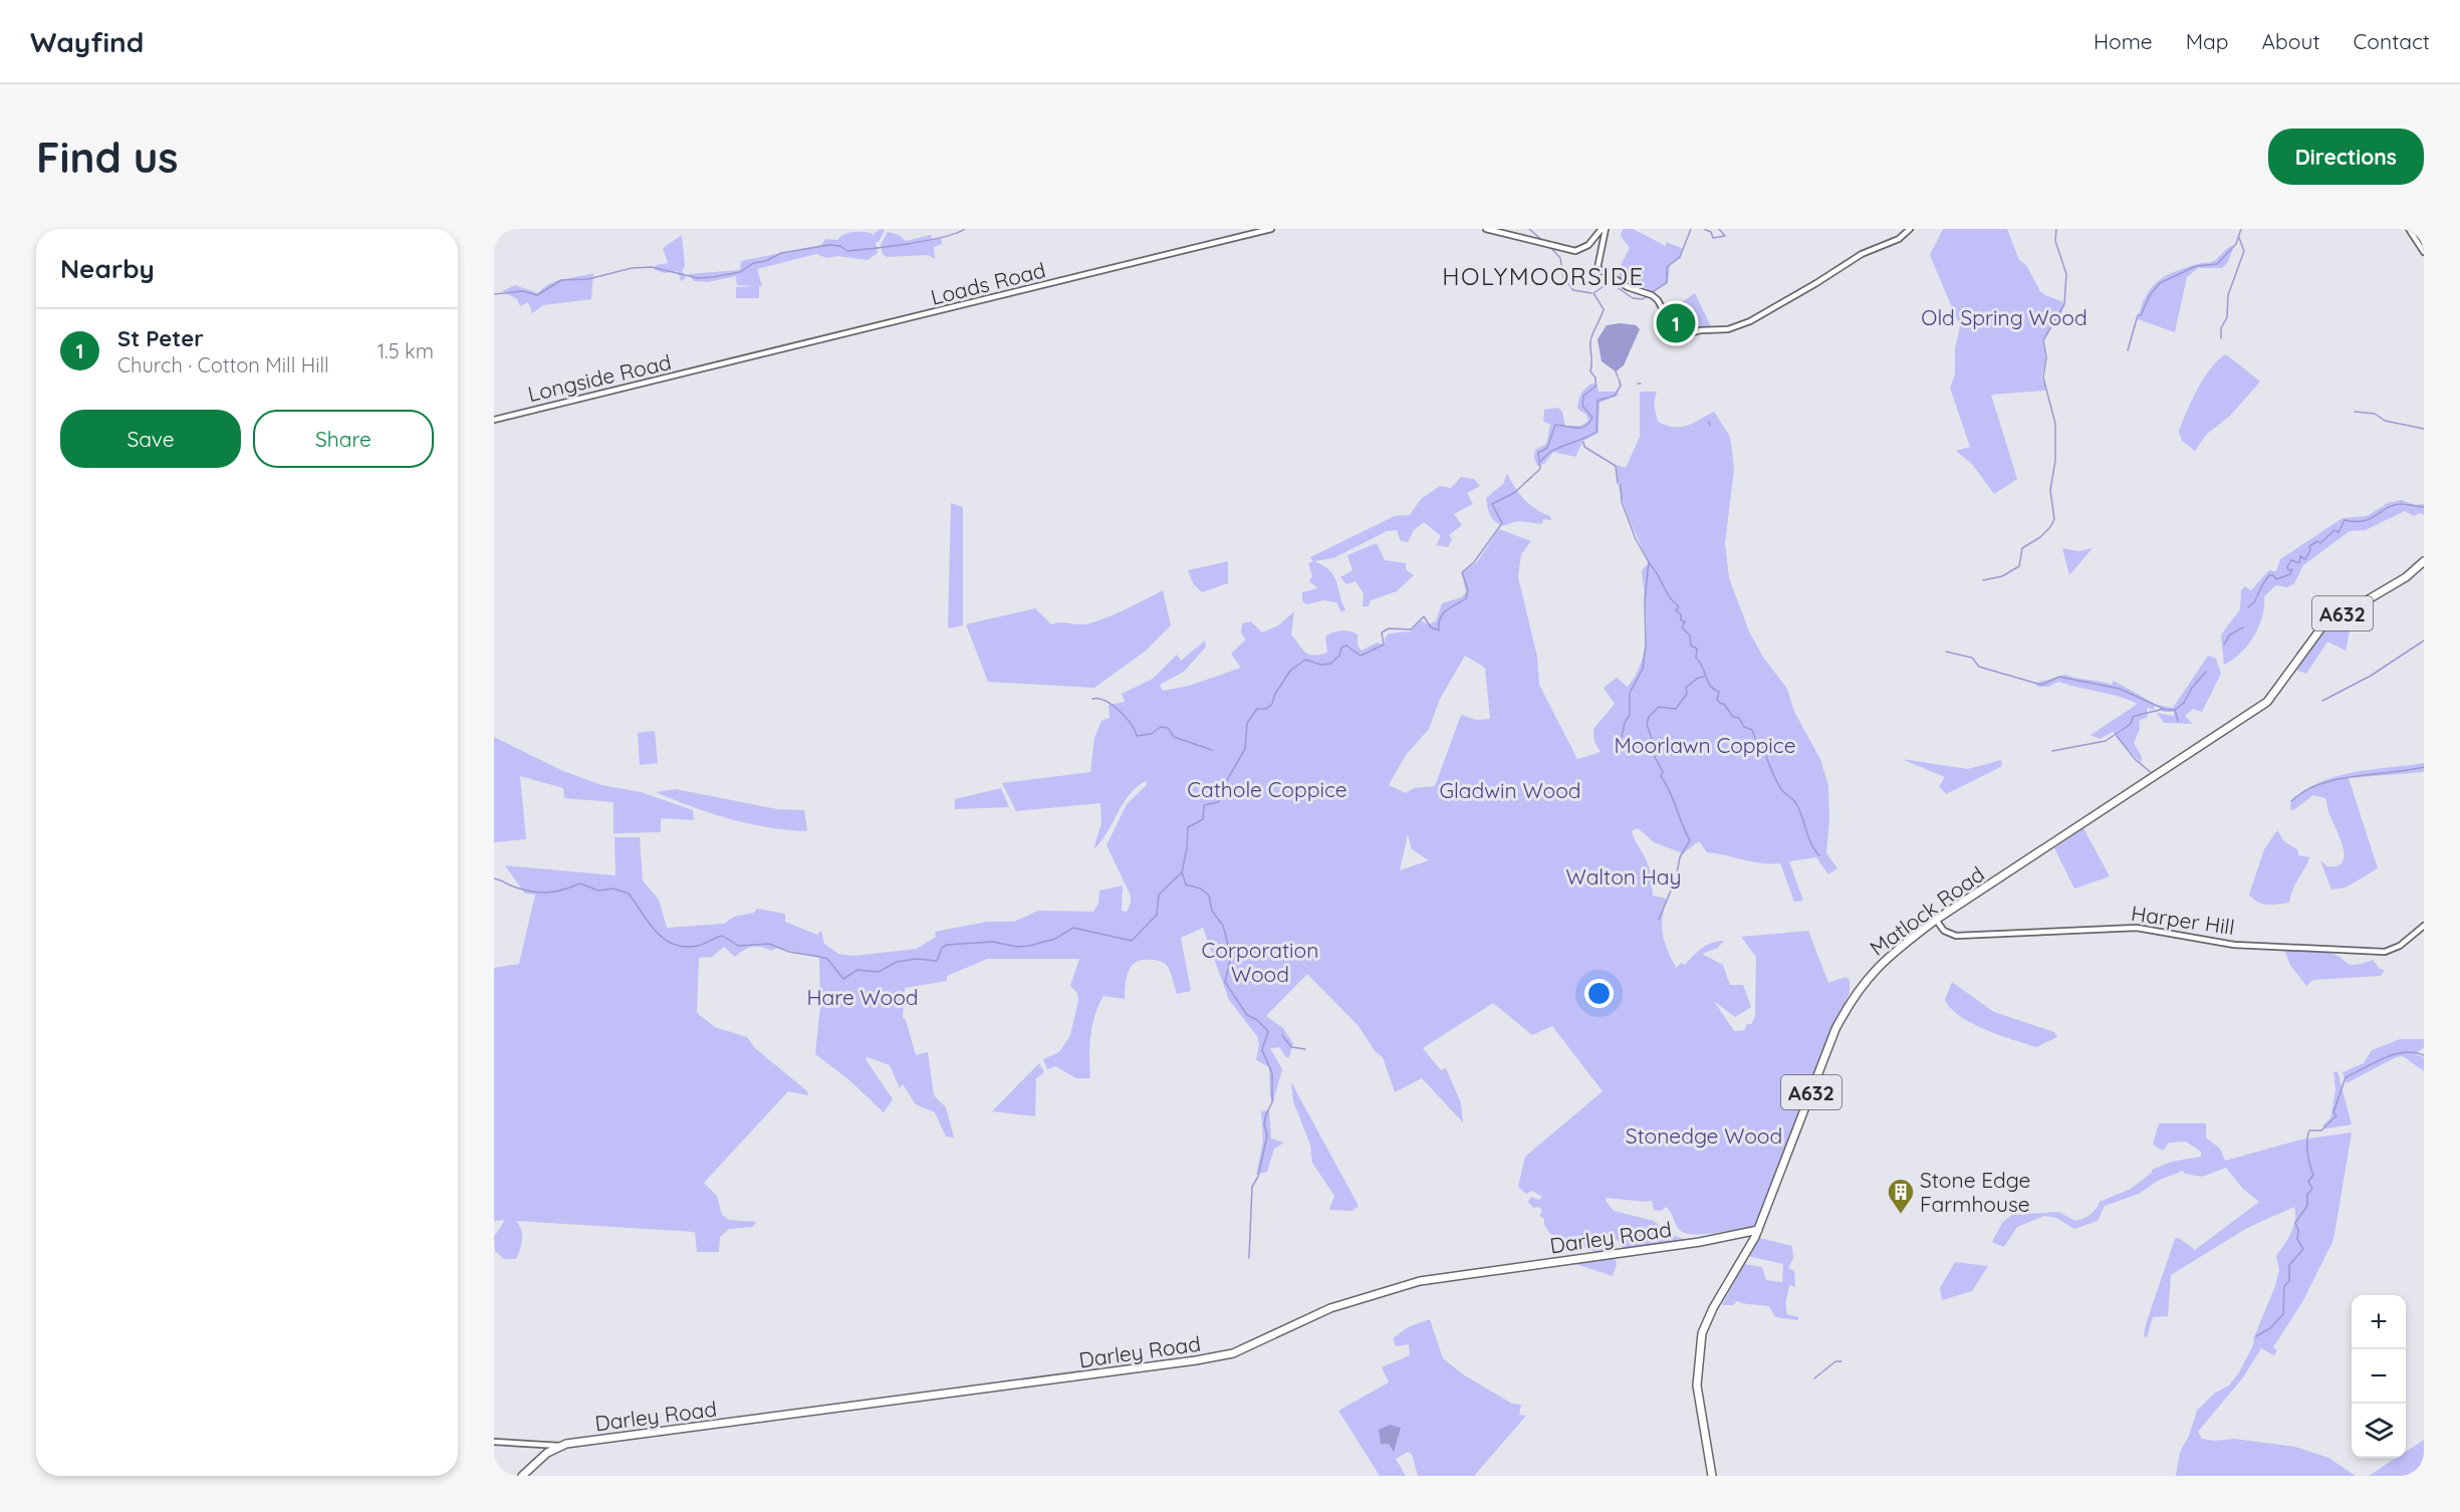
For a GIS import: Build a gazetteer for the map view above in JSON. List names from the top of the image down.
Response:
{
  "streets": {
    "main road": ["A632", "Matlock Road", "Darley Road"],
    "street": ["Loads Road", "Longside Road", "Harper Hill"]
  },
  "crossings": [
    ["Loads Road", "Longside Road"],
    ["Matlock Road", "Harper Hill"],
    ["Matlock Road", "Darley Road"]
  ],
  "districts": ["HOLYMOORSIDE"],
  "parks": [
    "Old Spring Wood",
    "Moorlawn Coppice",
    "Cathole Coppice",
    "Gladwin Wood",
    "Walton Hay",
    "Corporation Wood",
    "Hare Wood",
    "Stonedge Wood"
  ],
  "places": {
    "building": ["Stone Edge Farmhouse"]
  },
  "page": {
    "header": "Wayfind",
    "nav": [
      "Home",
      "Map",
      "About",
      "Contact"
    ],
    "buttons": [
      "Directions",
      ["Save", "Share"]
    ],
    "title": "Find us",
    "heading": "Nearby",
    "pins": "1",
    "list": [
      {
        "mark": "1",
        "name": "St Peter",
        "note": "Church · Cotton Mill Hill",
        "value": "1.5 km"
      }
    ],
    "map_buttons": ["+", "−"]
  }
}
